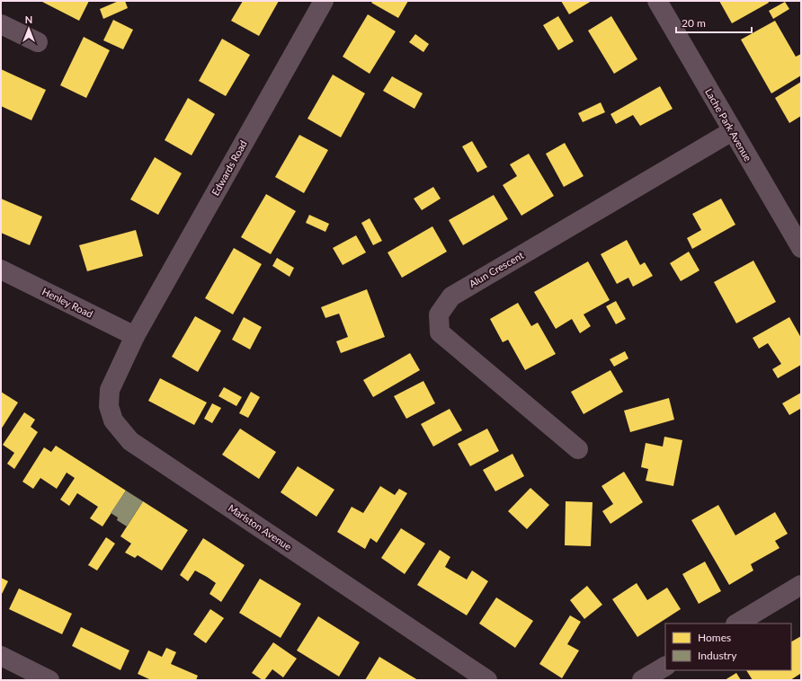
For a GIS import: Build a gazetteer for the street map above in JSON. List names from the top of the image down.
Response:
{
  "streets": {
    "street": [
      "Lache Park Avenue",
      "Edwards Road",
      "Alun Crescent",
      "Henley Road",
      "Marlston Avenue"
    ]
  },
  "crossings": [
    ["Lache Park Avenue", "Alun Crescent"],
    ["Edwards Road", "Henley Road"],
    ["Edwards Road", "Marlston Avenue"],
    ["Henley Road", "Marlston Avenue"]
  ],
  "legend": ["Homes", "Industry"],
  "scale_bar": "20 m",
  "north": "top"
}
